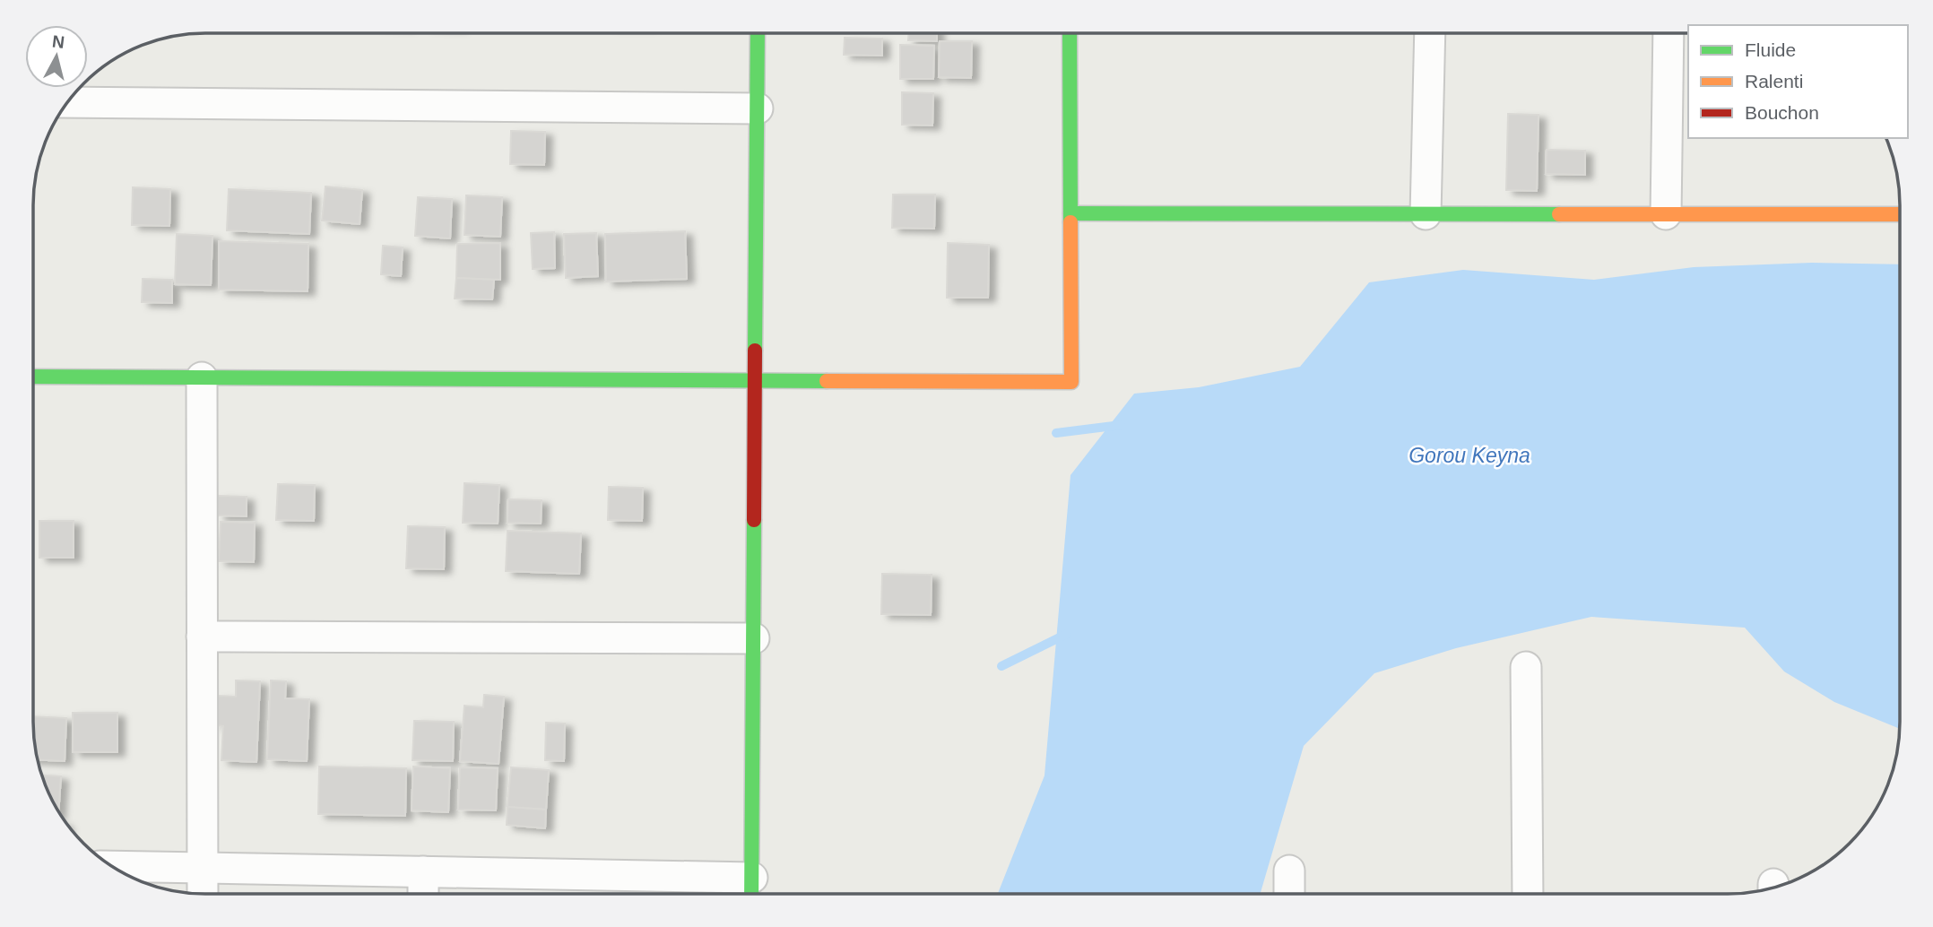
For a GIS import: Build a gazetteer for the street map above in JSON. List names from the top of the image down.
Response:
{
  "water": ["Gorou Keyna"],
  "legend": ["Fluide", "Ralenti", "Bouchon"],
  "north": "top"
}
